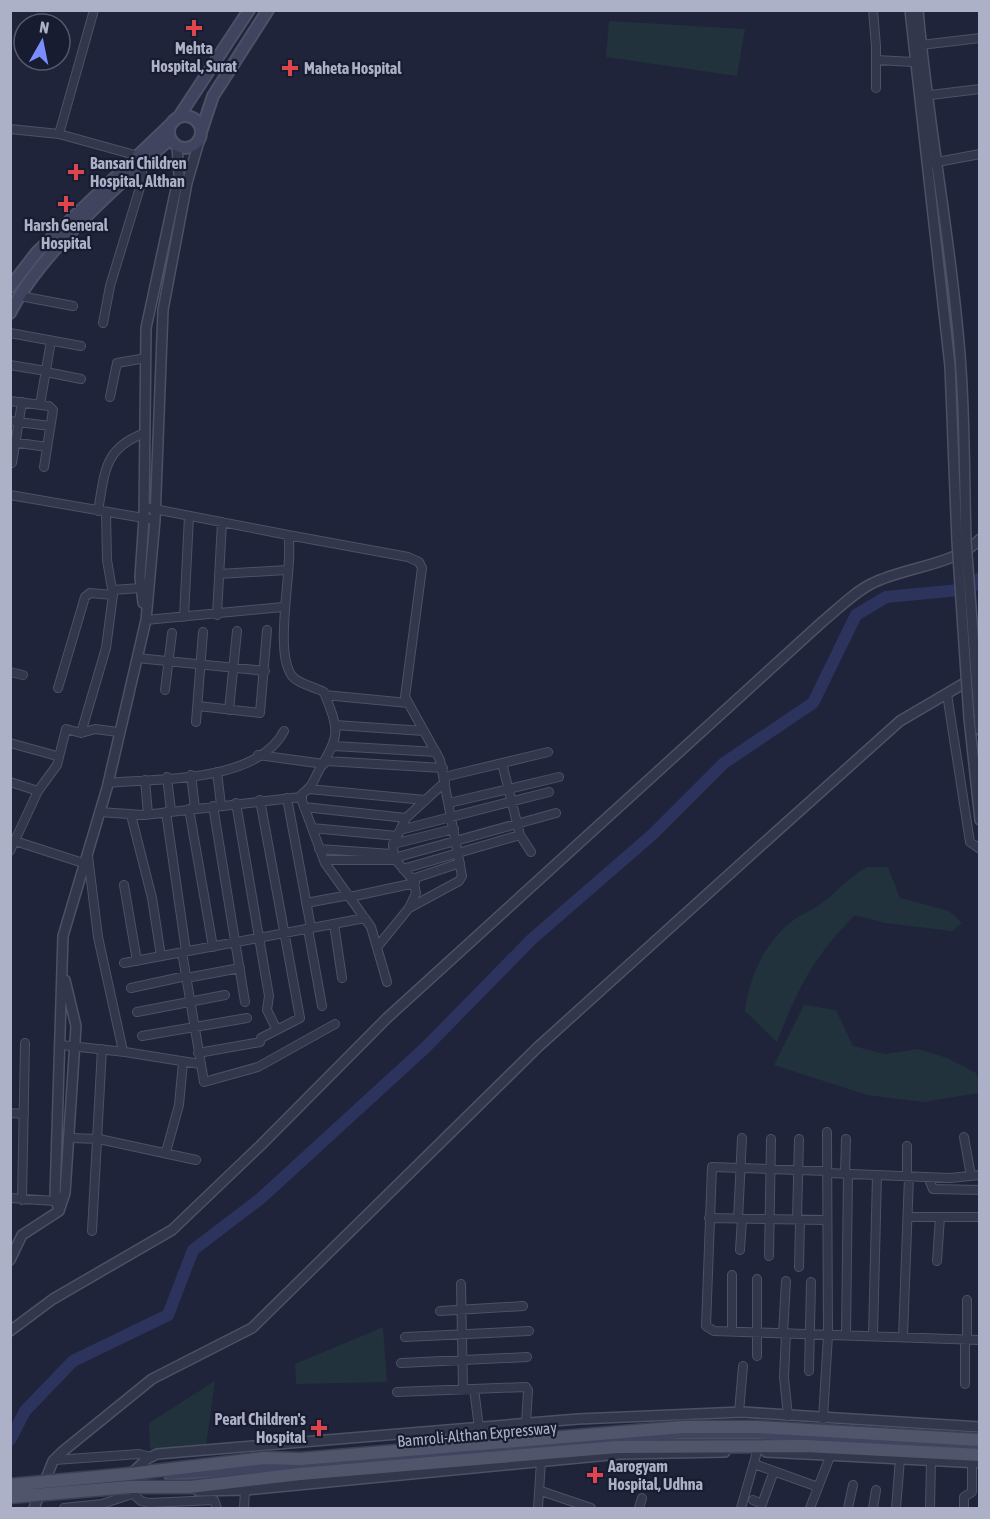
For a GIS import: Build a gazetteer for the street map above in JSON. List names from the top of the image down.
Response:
{
  "streets": {
    "main road": ["Bamroli-Althan Expressway"]
  },
  "places": {
    "health": [
      "Mehta Hospital, Surat",
      "Maheta Hospital",
      "Bansari Children Hospital, Althan",
      "Harsh General Hospital",
      "Pearl Children's Hospital",
      "Aarogyam Hospital, Udhna"
    ]
  },
  "north": "top"
}
